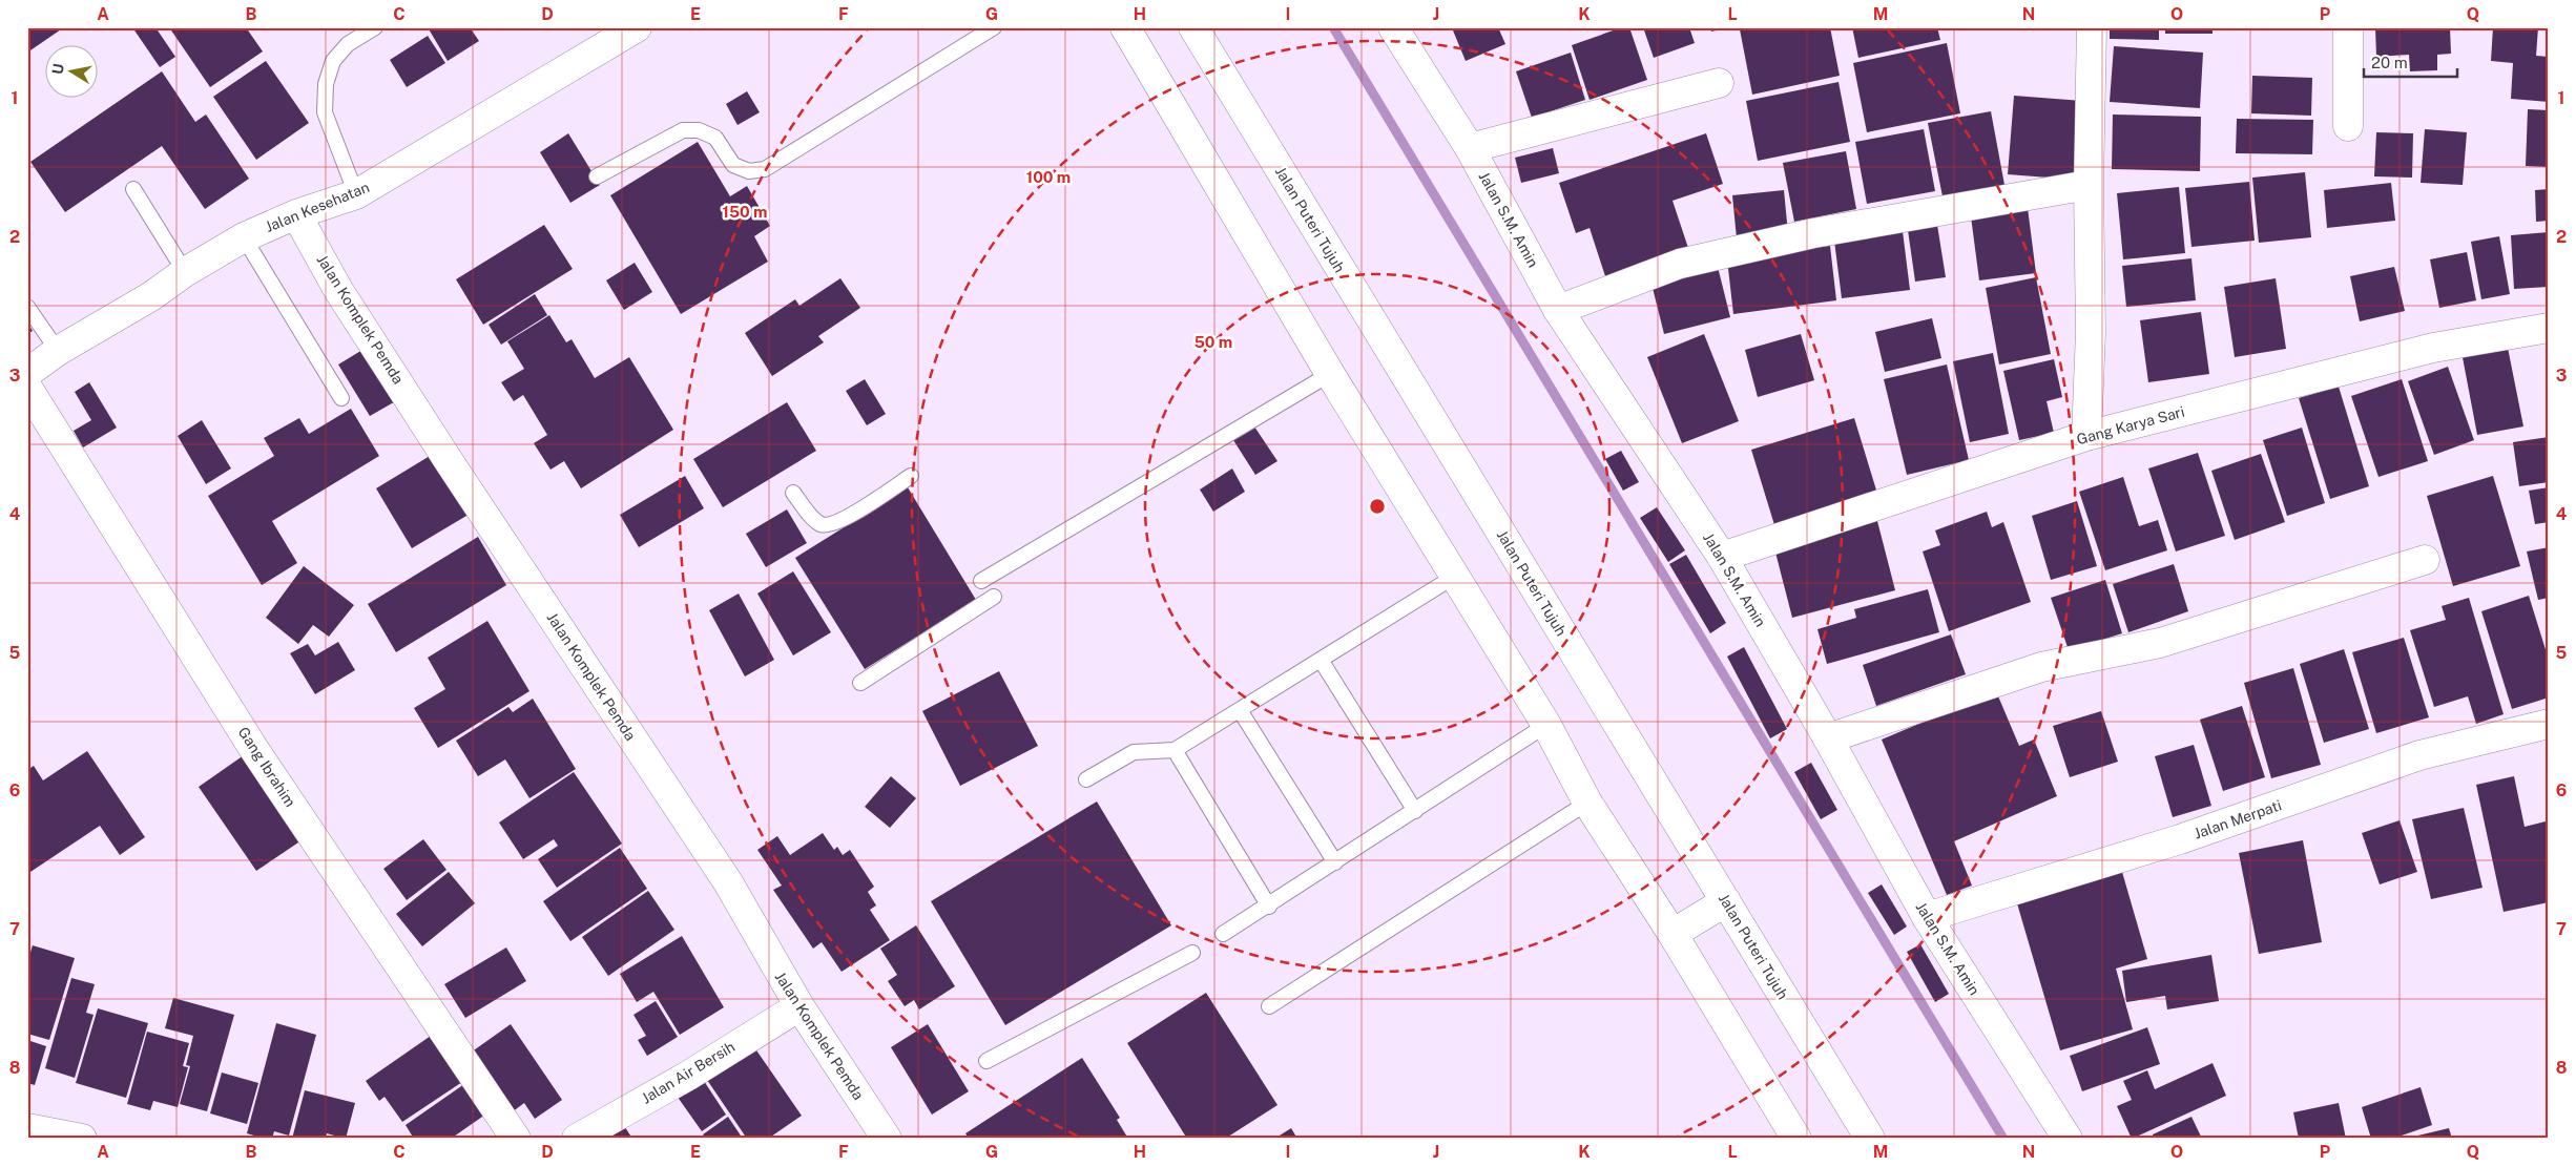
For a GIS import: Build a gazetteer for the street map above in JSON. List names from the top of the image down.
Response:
{
  "streets": {
    "main road": [
      "Jalan Kesehatan",
      "Jalan Puteri Tujuh",
      "Jalan S.M. Amin",
      "Jalan Komplek Pemda",
      "Gang Karya Sari",
      "Gang Ibrahim",
      "Jalan Merpati",
      "Jalan Air Bersih"
    ]
  },
  "crossings": [
    ["Jalan Kesehatan", "Jalan Komplek Pemda"],
    ["Jalan S.M. Amin", "Gang Karya Sari"],
    ["Jalan S.M. Amin", "Jalan Merpati"],
    ["Jalan Komplek Pemda", "Jalan Air Bersih"]
  ],
  "scale_bar": "20 m",
  "north": "left",
  "grid": {
    "columns": [
      "A",
      "B",
      "C",
      "D",
      "E",
      "F",
      "G",
      "H",
      "I",
      "J",
      "K",
      "L",
      "M",
      "N",
      "O",
      "P",
      "Q"
    ],
    "rows": [
      "1",
      "2",
      "3",
      "4",
      "5",
      "6",
      "7",
      "8"
    ]
  },
  "rings": ["100 m", "150 m", "50 m"]
}
